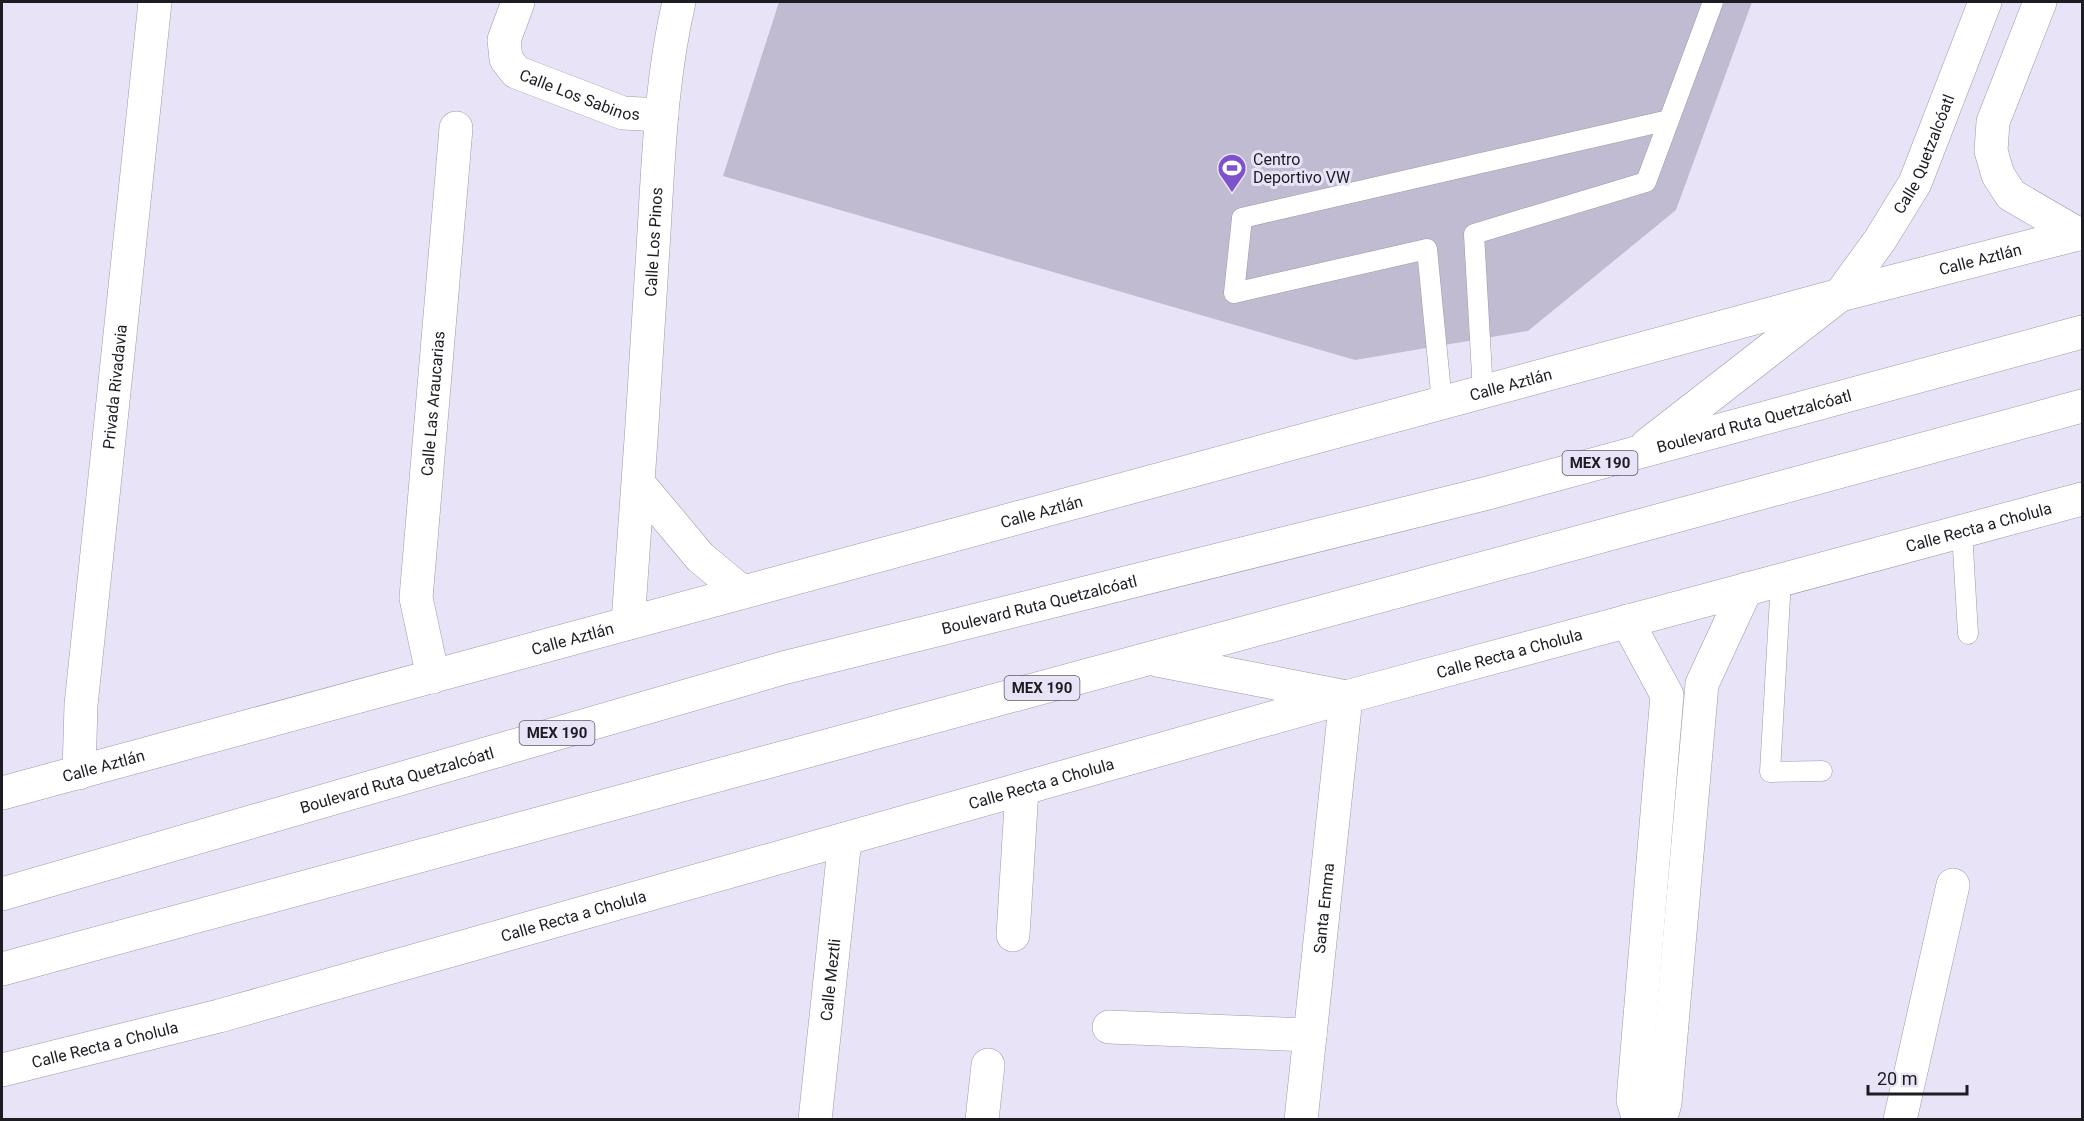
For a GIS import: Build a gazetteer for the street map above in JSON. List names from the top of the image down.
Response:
{
  "streets": {
    "main road": [
      "Calle Los Sabinos",
      "Calle Quetzalcóatl",
      "Calle Los Pinos",
      "Calle Aztlán",
      "Privada Rivadavia",
      "Calle Las Araucarias",
      "Boulevard Ruta Quetzalcóatl",
      "MEX 190",
      "Calle Recta a Cholula",
      "Santa Emma",
      "Calle Meztli"
    ]
  },
  "crossings": [
    ["Calle Los Sabinos", "Calle Los Pinos"],
    ["Calle Quetzalcóatl", "Calle Aztlán"],
    ["Calle Los Pinos", "Calle Aztlán"],
    ["Calle Aztlán", "Privada Rivadavia"],
    ["Calle Aztlán", "Calle Las Araucarias"],
    ["Calle Recta a Cholula", "Santa Emma"],
    ["Calle Recta a Cholula", "Calle Meztli"]
  ],
  "places": {
    "sports": ["Centro Deportivo VW"]
  },
  "scale_bar": "20 m"
}
